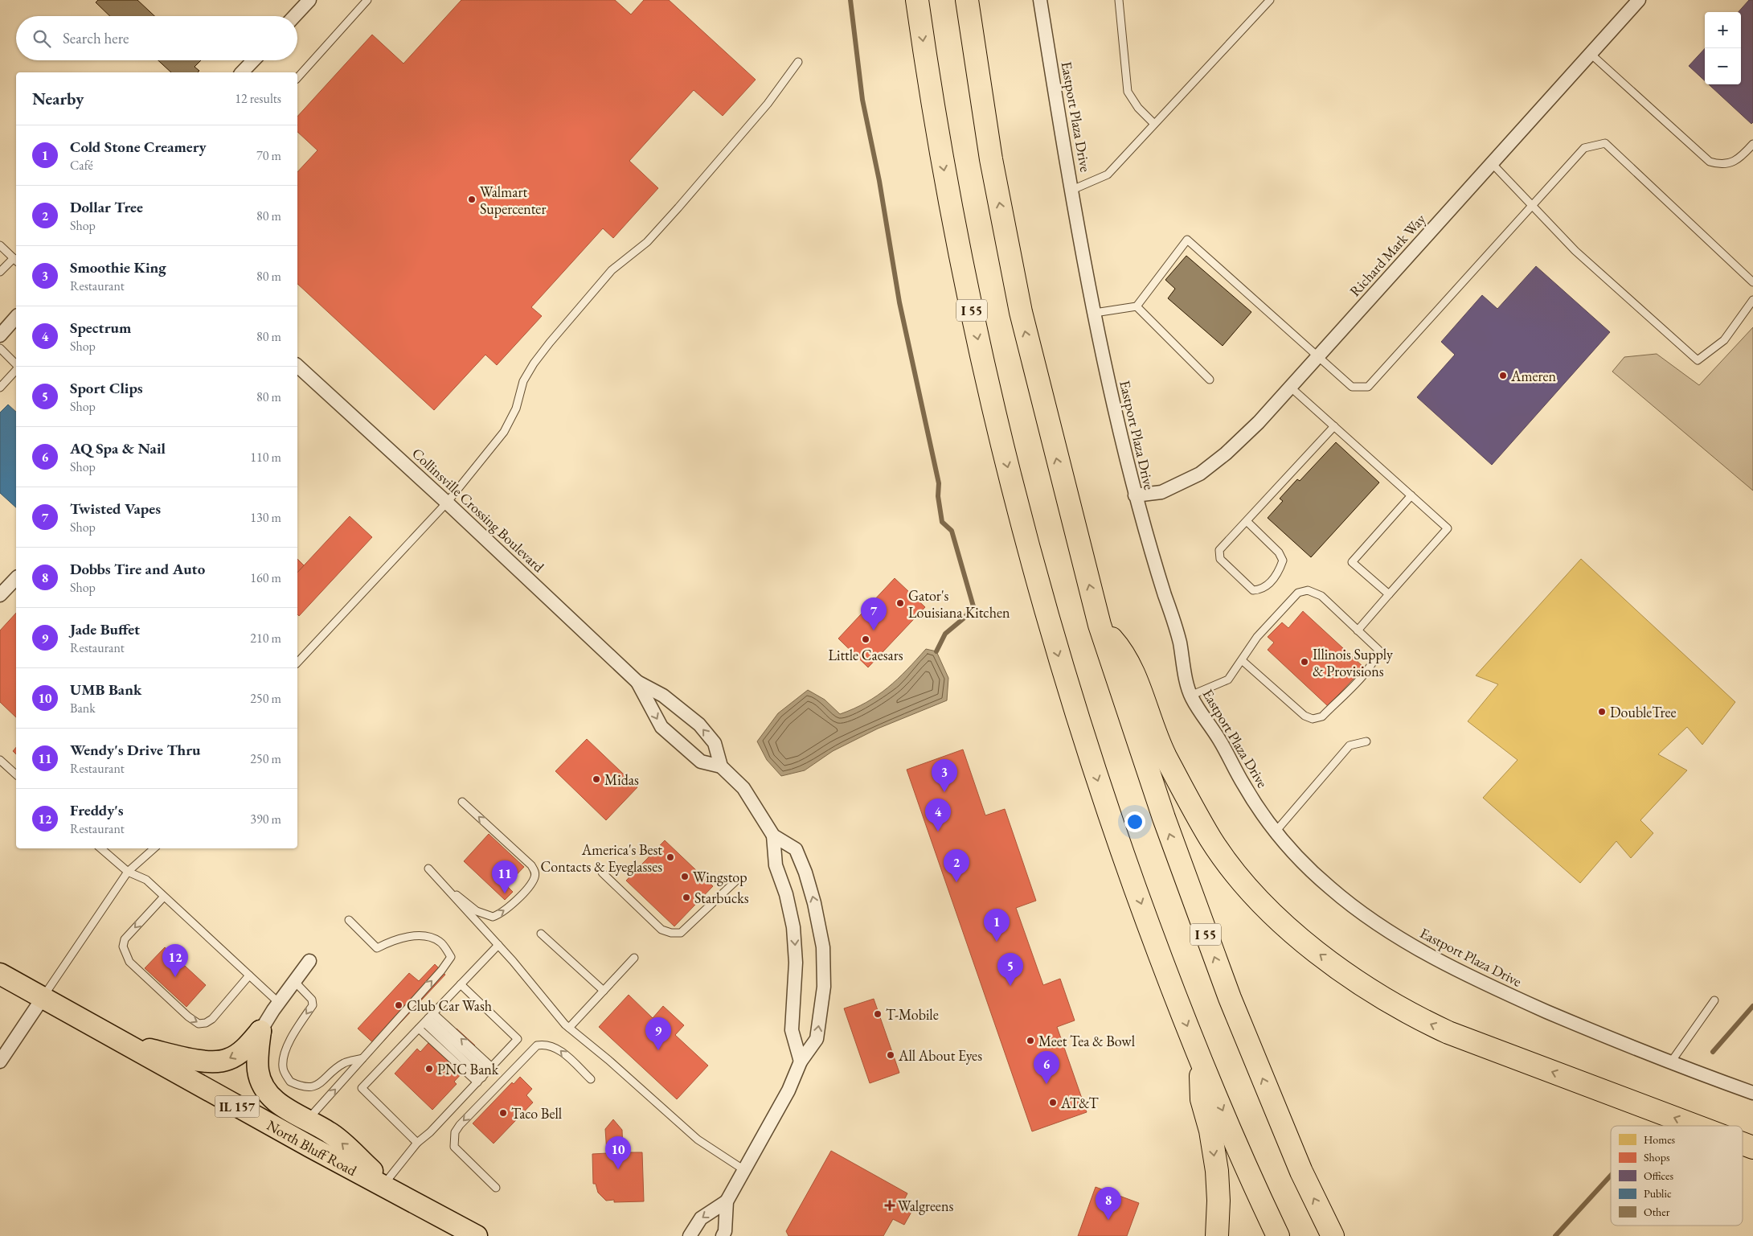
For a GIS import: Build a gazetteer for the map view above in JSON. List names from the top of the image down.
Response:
{
  "streets": {
    "highway": ["I 55"],
    "main road": ["IL 157", "North Bluff Road"],
    "street": ["Eastport Plaza Drive", "Richard Mark Way", "Collinsville Crossing Boulevard"]
  },
  "crossings": [
    ["Eastport Plaza Drive", "Richard Mark Way"]
  ],
  "places": {
    "other": [
      "Walmart Supercenter",
      "Ameren",
      "Gator's Louisiana Kitchen",
      "Little Caesars",
      "Illinois Supply & Provisions",
      "DoubleTree",
      "Midas",
      "America's Best Contacts & Eyeglasses",
      "Wingstop",
      "Starbucks",
      "Club Car Wash",
      "T-Mobile",
      "Meet Tea & Bowl",
      "All About Eyes",
      "PNC Bank",
      "AT&T",
      "Taco Bell"
    ],
    "health": ["Walgreens"]
  },
  "legend": [
    "Homes",
    "Shops",
    "Offices",
    "Public",
    "Other"
  ],
  "page": {
    "map_buttons": ["+", "−"],
    "search": "Search here",
    "heading": ["Nearby", "12 results"],
    "list": [
      {
        "mark": "1",
        "name": "Cold Stone Creamery",
        "note": "Café",
        "value": "70 m"
      },
      {
        "mark": "2",
        "name": "Dollar Tree",
        "note": "Shop",
        "value": "80 m"
      },
      {
        "mark": "3",
        "name": "Smoothie King",
        "note": "Restaurant",
        "value": "80 m"
      },
      {
        "mark": "4",
        "name": "Spectrum",
        "note": "Shop",
        "value": "80 m"
      },
      {
        "mark": "5",
        "name": "Sport Clips",
        "note": "Shop",
        "value": "80 m"
      },
      {
        "mark": "6",
        "name": "AQ Spa & Nail",
        "note": "Shop",
        "value": "110 m"
      },
      {
        "mark": "7",
        "name": "Twisted Vapes",
        "note": "Shop",
        "value": "130 m"
      },
      {
        "mark": "8",
        "name": "Dobbs Tire and Auto",
        "note": "Shop",
        "value": "160 m"
      },
      {
        "mark": "9",
        "name": "Jade Buffet",
        "note": "Restaurant",
        "value": "210 m"
      },
      {
        "mark": "10",
        "name": "UMB Bank",
        "note": "Bank",
        "value": "250 m"
      },
      {
        "mark": "11",
        "name": "Wendy's Drive Thru",
        "note": "Restaurant",
        "value": "250 m"
      },
      {
        "mark": "12",
        "name": "Freddy's",
        "note": "Restaurant",
        "value": "390 m"
      }
    ],
    "pins": [
      "7",
      "3",
      "4",
      "2",
      "11",
      "1",
      "12",
      "5",
      "9",
      "6",
      "10",
      "8"
    ]
  }
}
